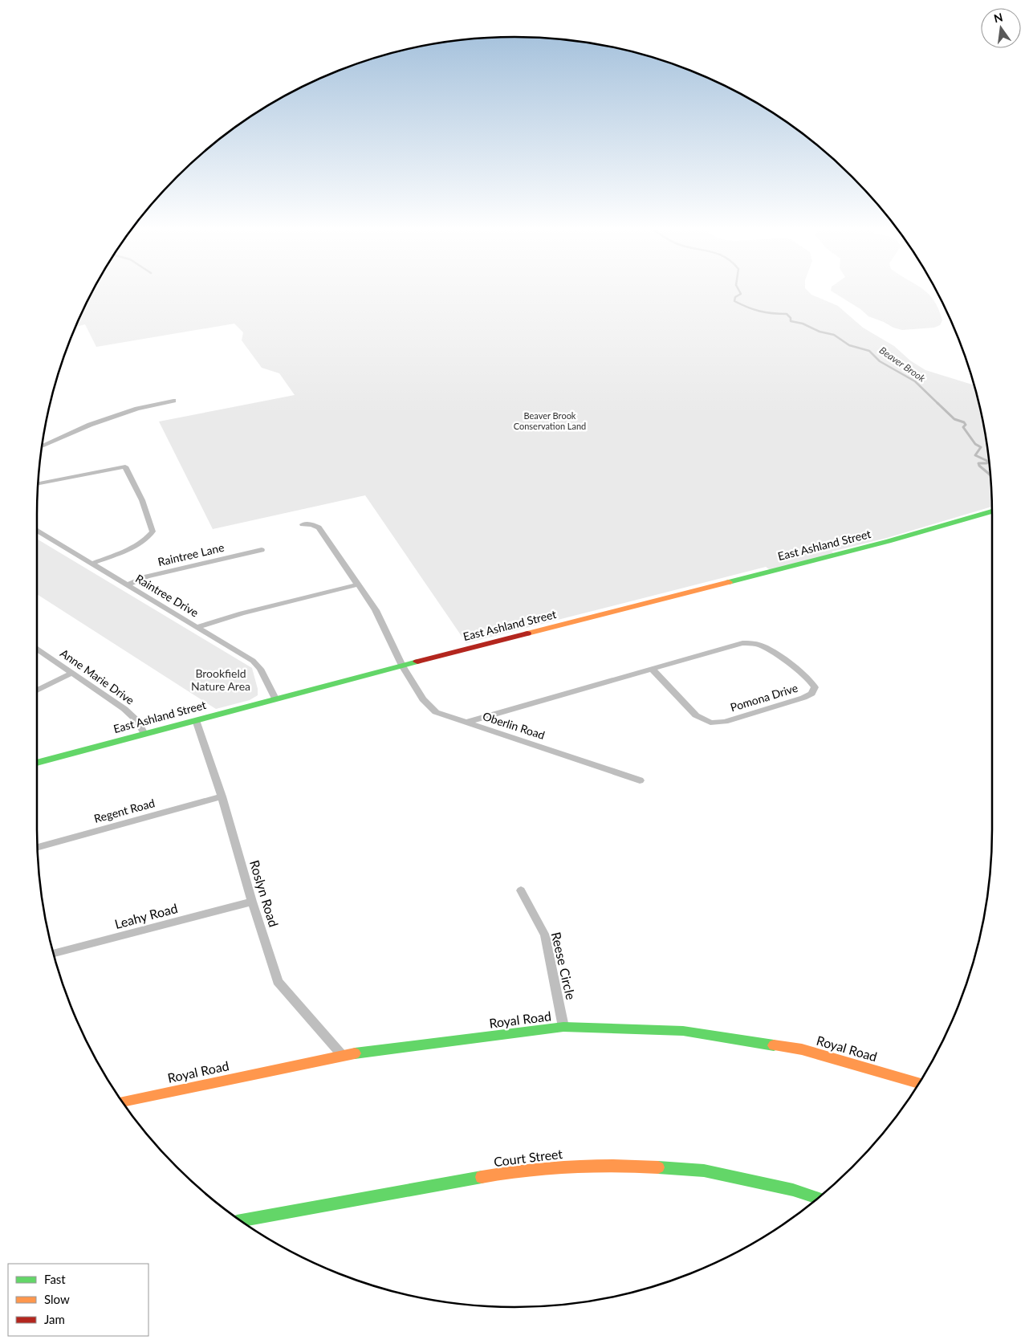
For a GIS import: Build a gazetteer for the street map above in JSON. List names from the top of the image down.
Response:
{
  "streets": {
    "main road": ["East Ashland Street", "Royal Road", "Court Street"],
    "street": [
      "Raintree Lane",
      "Raintree Drive",
      "Anne Marie Drive",
      "Pomona Drive",
      "Oberlin Road",
      "Regent Road",
      "Roslyn Road",
      "Leahy Road",
      "Reese Circle"
    ]
  },
  "crossings": [
    ["East Ashland Street", "Raintree Drive"],
    ["East Ashland Street", "Anne Marie Drive"],
    ["East Ashland Street", "Oberlin Road"],
    ["East Ashland Street", "Roslyn Road"],
    ["Raintree Lane", "Raintree Drive"],
    ["Pomona Drive", "Oberlin Road"],
    ["Regent Road", "Roslyn Road"],
    ["Roslyn Road", "Leahy Road"],
    ["Roslyn Road", "Royal Road"],
    ["Reese Circle", "Royal Road"]
  ],
  "water": ["Beaver Brook"],
  "parks": ["Beaver Brook Conservation Land", "Brookfield Nature Area"],
  "legend": ["Fast", "Slow", "Jam"],
  "north": "top"
}
